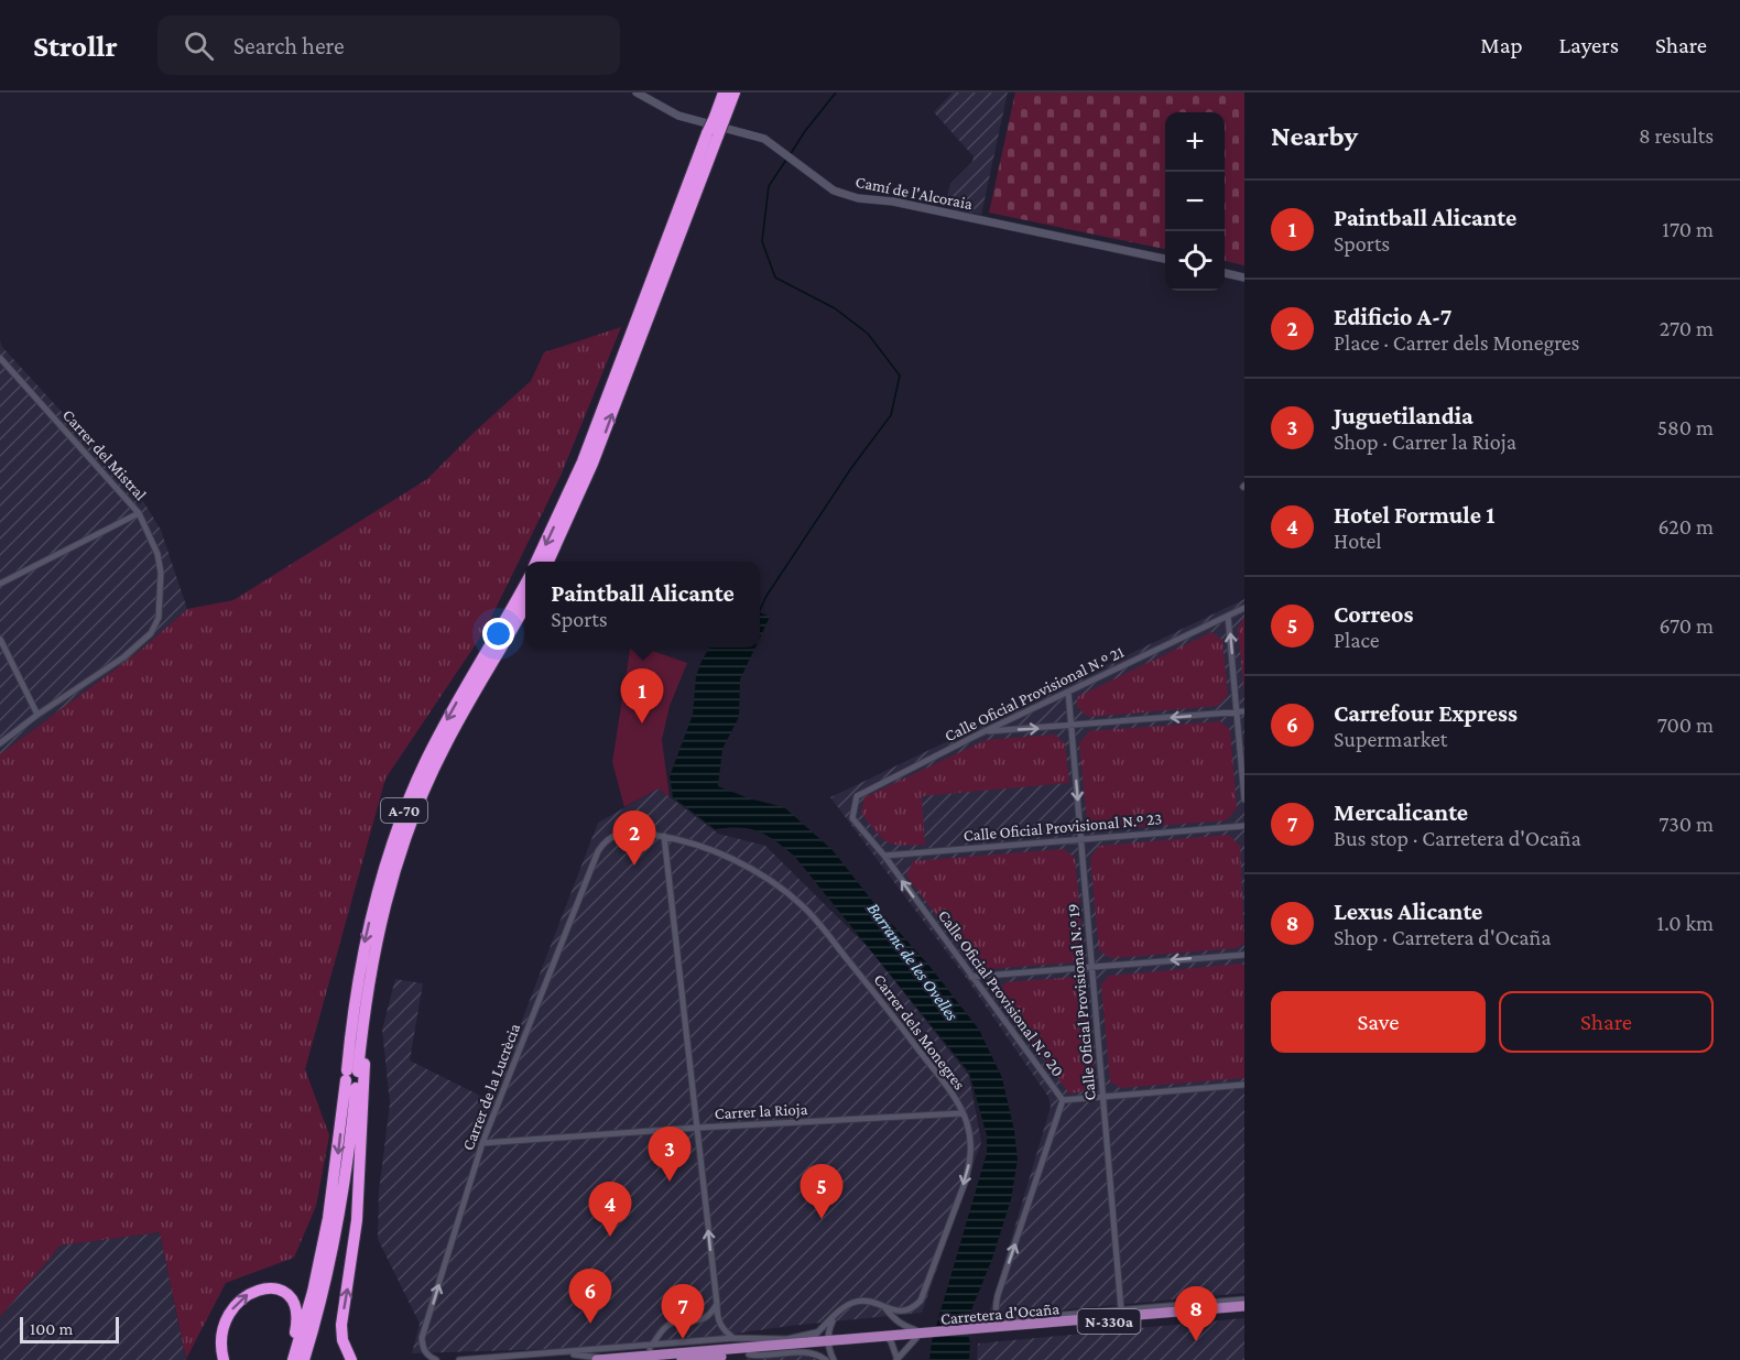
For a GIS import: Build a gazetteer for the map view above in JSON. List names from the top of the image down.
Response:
{
  "streets": {
    "highway": ["A-70"],
    "main road": ["Carretera d'Ocaña", "N-330a"],
    "street": [
      "Camí de l'Alcoraia",
      "Carrer del Mistral",
      "Calle Oficial Provisional N.º 21",
      "Calle Oficial Provisional N.º 23",
      "Calle Oficial Provisional N.º 20",
      "Calle Oficial Provisional N.º 19",
      "Carrer dels Monegres",
      "Carrer de la Lucrècia",
      "Carrer la Rioja"
    ]
  },
  "crossings": [
    ["Calle Oficial Provisional N.º 21", "Calle Oficial Provisional N.º 20"],
    ["Calle Oficial Provisional N.º 21", "Calle Oficial Provisional N.º 19"],
    ["Calle Oficial Provisional N.º 23", "Calle Oficial Provisional N.º 20"],
    ["Calle Oficial Provisional N.º 23", "Calle Oficial Provisional N.º 19"],
    ["Calle Oficial Provisional N.º 20", "Carretera d'Ocaña"],
    ["Calle Oficial Provisional N.º 19", "Carretera d'Ocaña"],
    ["Carrer dels Monegres", "Carrer de la Lucrècia"],
    ["Carrer dels Monegres", "Carrer la Rioja"],
    ["Carrer dels Monegres", "Carretera d'Ocaña"],
    ["Carrer de la Lucrècia", "Carrer la Rioja"]
  ],
  "one_way": ["Calle Oficial Provisional N.º 20", "Carrer de la Lucrècia"],
  "water": ["Barranc de les Ovelles"],
  "scale_bar": "100 m",
  "page": {
    "header": "Strollr",
    "search": "Search here",
    "nav": ["Map", "Layers", "Share"],
    "heading": ["Nearby", "8 results"],
    "map_buttons": ["+", "−"],
    "list": [
      {
        "mark": "1",
        "name": "Paintball Alicante",
        "note": "Sports",
        "value": "170 m"
      },
      {
        "mark": "2",
        "name": "Edificio A-7",
        "note": "Place · Carrer dels Monegres",
        "value": "270 m"
      },
      {
        "mark": "3",
        "name": "Juguetilandia",
        "note": "Shop · Carrer la Rioja",
        "value": "580 m"
      },
      {
        "mark": "4",
        "name": "Hotel Formule 1",
        "note": "Hotel",
        "value": "620 m"
      },
      {
        "mark": "5",
        "name": "Correos",
        "note": "Place",
        "value": "670 m"
      },
      {
        "mark": "6",
        "name": "Carrefour Express",
        "note": "Supermarket",
        "value": "700 m"
      },
      {
        "mark": "7",
        "name": "Mercalicante",
        "note": "Bus stop · Carretera d'Ocaña",
        "value": "730 m"
      },
      {
        "mark": "8",
        "name": "Lexus Alicante",
        "note": "Shop · Carretera d'Ocaña",
        "value": "1.0 km"
      }
    ],
    "popup": ["Paintball Alicante", "Sports"],
    "pins": [
      "1",
      "2",
      "3",
      "5",
      "4",
      "6",
      "7",
      "8"
    ],
    "buttons": ["Save", "Share"],
    "scale": "100 m"
  }
}
